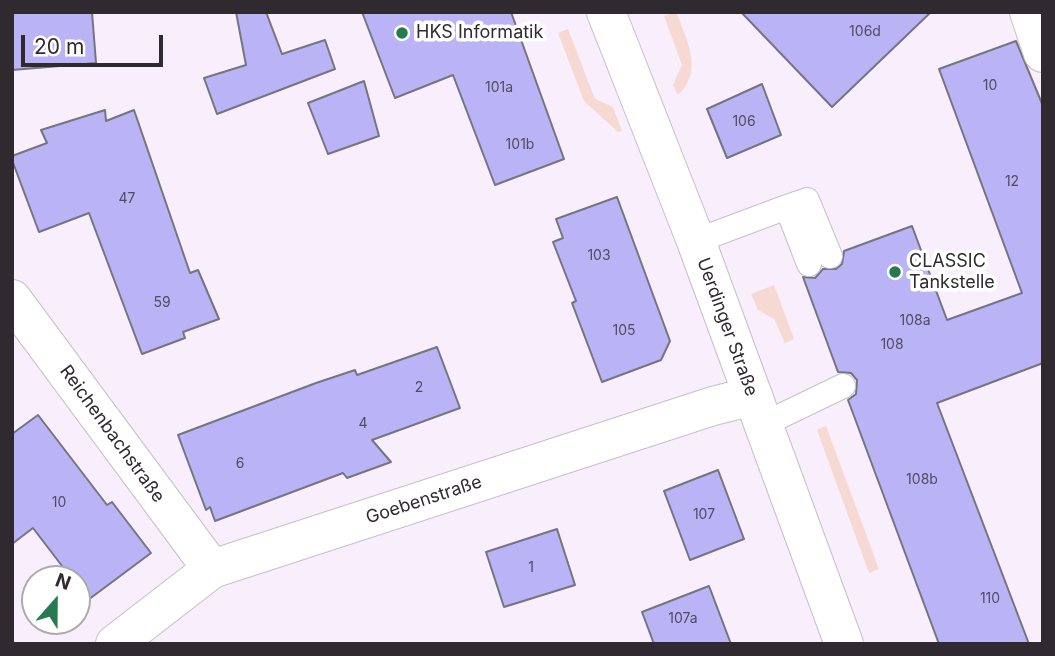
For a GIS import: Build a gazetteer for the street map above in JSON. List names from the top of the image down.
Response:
{
  "streets": {
    "street": ["Uerdinger Straße", "Reichenbachstraße", "Goebenstraße"]
  },
  "crossings": [
    ["Uerdinger Straße", "Goebenstraße"],
    ["Reichenbachstraße", "Goebenstraße"]
  ],
  "places": ["HKS Informatik", "CLASSIC Tankstelle"],
  "house_numbers": [
    "106d",
    "10",
    "101a",
    "106",
    "101b",
    "12",
    "47",
    "103",
    "59",
    "108a",
    "105",
    "108",
    "2",
    "4",
    "6",
    "108b",
    "10",
    "107",
    "1",
    "110",
    "107a"
  ],
  "scale_bar": "20 m",
  "north": "top"
}
